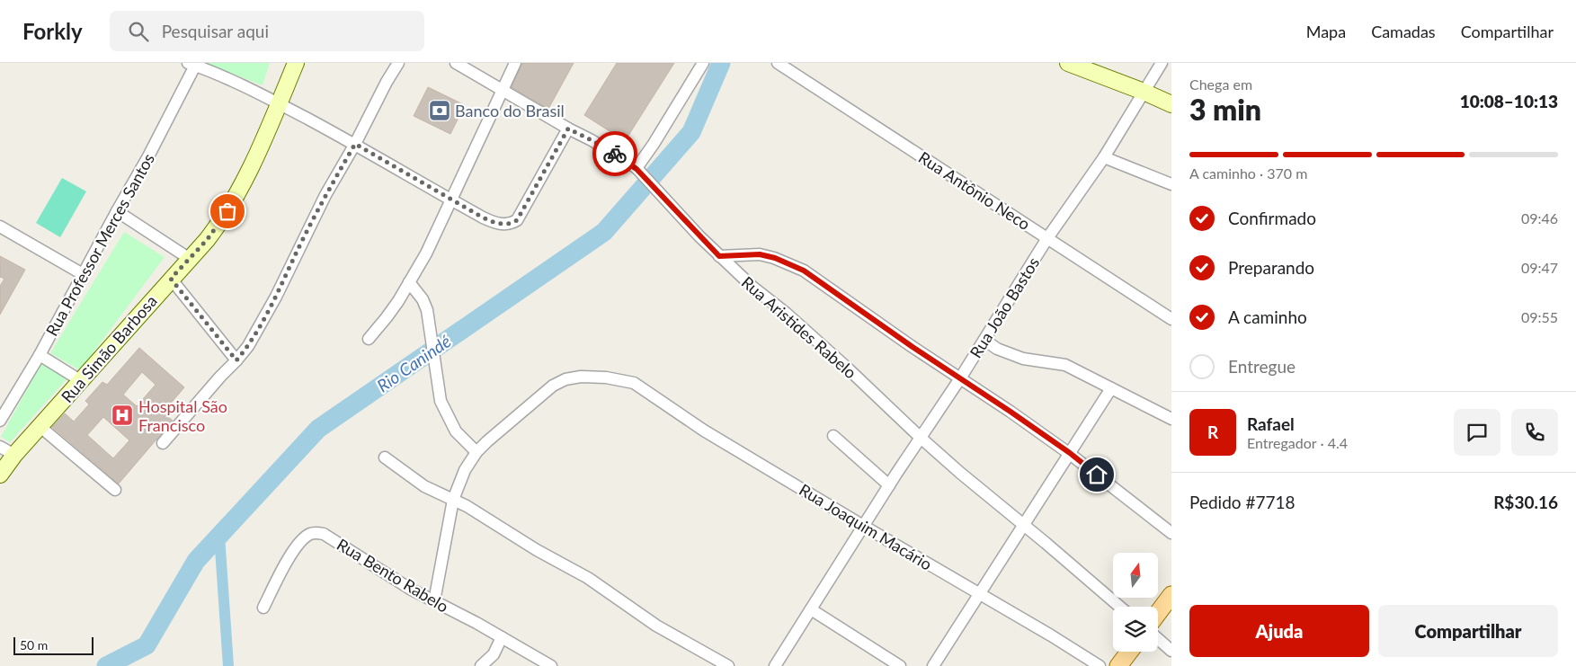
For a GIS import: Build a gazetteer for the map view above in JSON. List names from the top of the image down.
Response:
{
  "streets": {
    "street": [
      "Rua Antônio Neco",
      "Rua Professor Merces Santos",
      "Rua João Bastos",
      "Rua Aristides Rabelo",
      "Rua Simão Barbosa",
      "Rua Joaquim Macário",
      "Rua Bento Rabelo"
    ]
  },
  "crossings": [
    ["Rua Antônio Neco", "Rua João Bastos"],
    ["Rua João Bastos", "Rua Aristides Rabelo"],
    ["Rua João Bastos", "Rua Joaquim Macário"]
  ],
  "water": ["Rio Canindé"],
  "places": {
    "bank": ["Banco do Brasil"],
    "hospital": ["Hospital São Francisco"]
  },
  "scale_bar": "50 m",
  "north": "top",
  "page": {
    "header": "Forkly",
    "search": "Pesquisar aqui",
    "nav": ["Mapa", "Camadas", "Compartilhar"],
    "heading": ["3 min", "Chega em", "10:08–10:13"],
    "panel": [
      "Rafael",
      "Entregador · 4.4",
      "Pedido #7718",
      "R$30.16"
    ],
    "bar": "A caminho · 370 m",
    "list": [
      ["Confirmado", "09:46"],
      ["Preparando", "09:47"],
      ["A caminho", "09:55"],
      "Entregue"
    ],
    "round": "R",
    "buttons": ["Ajuda", "Compartilhar"],
    "scale": "50 m"
  }
}
